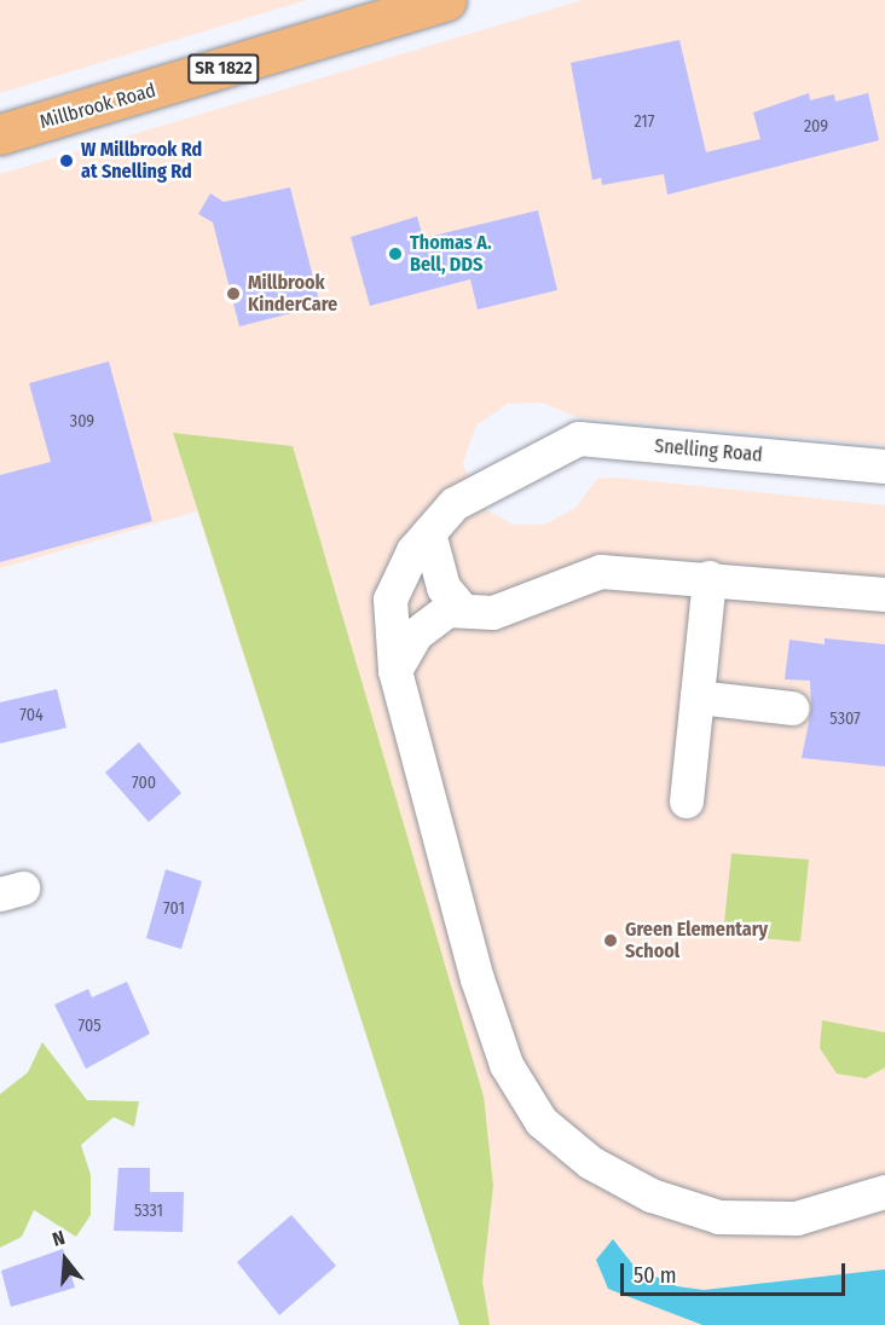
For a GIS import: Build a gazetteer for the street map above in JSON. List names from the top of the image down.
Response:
{
  "streets": {
    "main road": ["SR 1822", "Millbrook Road"],
    "street": ["Snelling Road"]
  },
  "places": [
    "W Millbrook Rd at Snelling Rd",
    "Thomas A. Bell, DDS",
    "Millbrook KinderCare",
    "Green Elementary School"
  ],
  "house_numbers": [
    "217",
    "209",
    "309",
    "704",
    "5307",
    "700",
    "701",
    "705",
    "5331"
  ],
  "scale_bar": "50 m",
  "north": "top"
}
